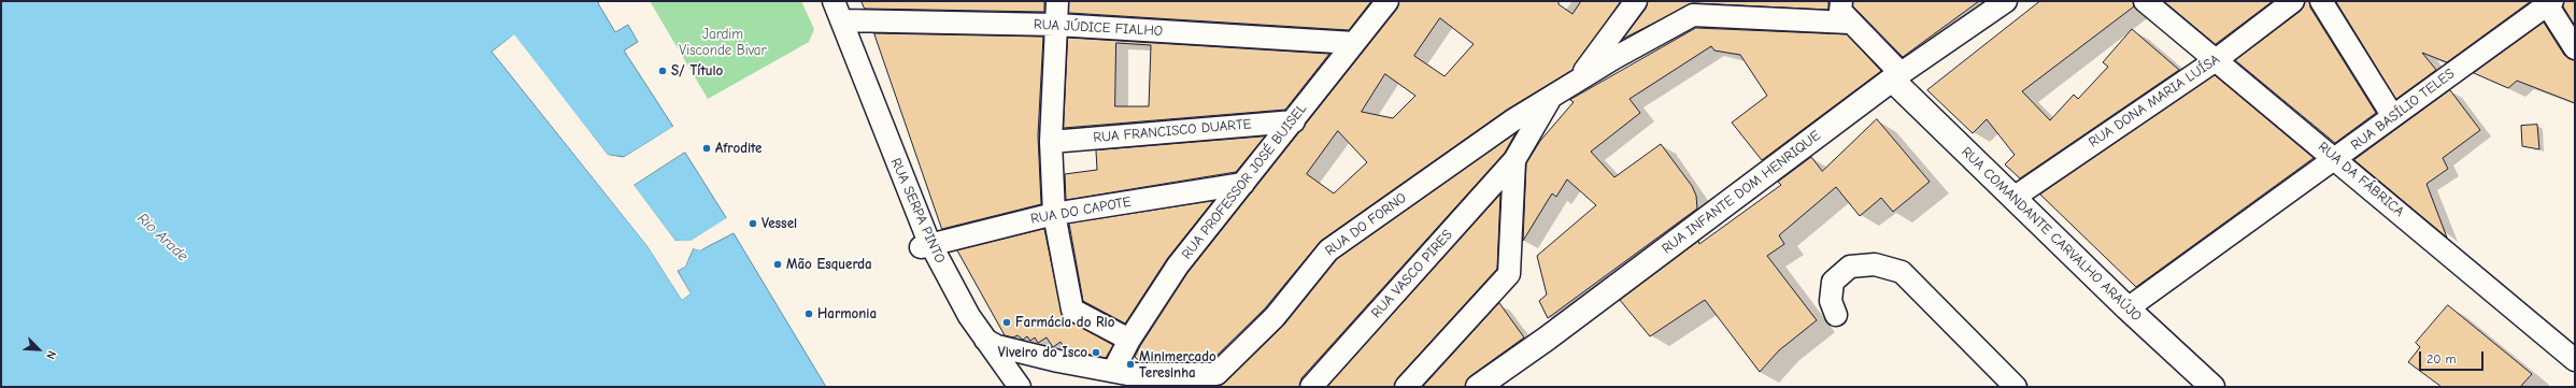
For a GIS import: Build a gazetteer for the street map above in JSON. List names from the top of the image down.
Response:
{
  "streets": {
    "main road": ["RUA INFANTE DOM HENRIQUE", "RUA COMANDANTE CARVALHO ARAÚJO"],
    "street": [
      "RUA JÚDICE FIALHO",
      "RUA DONA MARIA LUÍSA",
      "RUA BASÍLIO TELES",
      "RUA FRANCISCO DUARTE",
      "RUA DA FÁBRICA",
      "RUA PROFESSOR JOSÉ BUISEL",
      "RUA SERPA PINTO",
      "RUA DO CAPOTE",
      "RUA DO FORNO",
      "RUA VASCO PIRES"
    ]
  },
  "crossings": [
    ["RUA JÚDICE FIALHO", "RUA PROFESSOR JOSÉ BUISEL"],
    ["RUA JÚDICE FIALHO", "RUA SERPA PINTO"],
    ["RUA DONA MARIA LUÍSA", "RUA DA FÁBRICA"],
    ["RUA DONA MARIA LUÍSA", "RUA COMANDANTE CARVALHO ARAÚJO"],
    ["RUA BASÍLIO TELES", "RUA DA FÁBRICA"],
    ["RUA BASÍLIO TELES", "RUA COMANDANTE CARVALHO ARAÚJO"],
    ["RUA FRANCISCO DUARTE", "RUA PROFESSOR JOSÉ BUISEL"],
    ["RUA PROFESSOR JOSÉ BUISEL", "RUA DO CAPOTE"],
    ["RUA PROFESSOR JOSÉ BUISEL", "RUA DO FORNO"],
    ["RUA INFANTE DOM HENRIQUE", "RUA COMANDANTE CARVALHO ARAÚJO"],
    ["RUA SERPA PINTO", "RUA DO CAPOTE"]
  ],
  "water": ["Rio Arade"],
  "parks": ["Jardim Visconde Bivar"],
  "places": [
    "S/ Título",
    "Afrodite",
    "Vessel",
    "Mão Esquerda",
    "Harmonia",
    "Farmácia do Rio",
    "Viveiro do Isco",
    "Minimercado Teresinha"
  ],
  "scale_bar": "20 m",
  "north": "bottom right"
}
